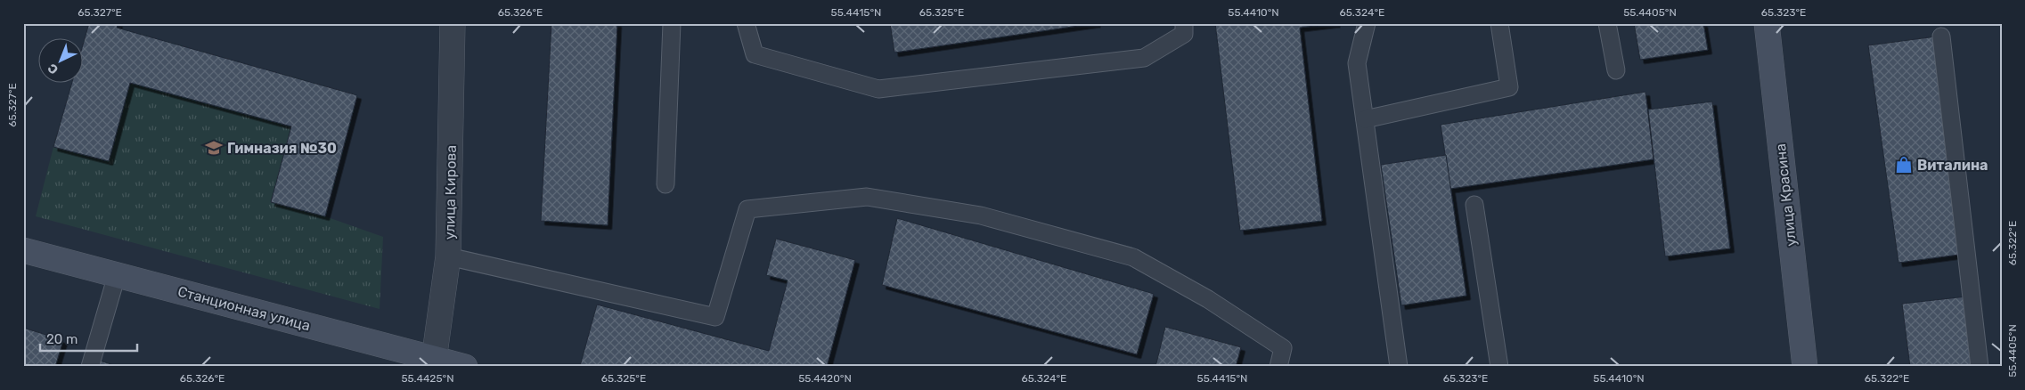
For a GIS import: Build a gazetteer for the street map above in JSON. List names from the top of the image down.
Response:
{
  "streets": {
    "main road": ["улица Красина", "Станционная улица"],
    "street": ["улица Кирова"]
  },
  "crossings": [
    ["улица Кирова", "Станционная улица"]
  ],
  "places": {
    "school or university": ["Гимназия №30"],
    "shop": ["Виталина"]
  },
  "scale_bar": "20 m",
  "north": "bottom left",
  "coordinates": [
    "65.327°E",
    "65.326°E",
    "55.4415°N",
    "65.325°E",
    "55.4410°N",
    "65.324°E",
    "55.4405°N",
    "65.323°E",
    "65.322°E",
    "55.4425°N",
    "55.4420°N"
  ]
}
